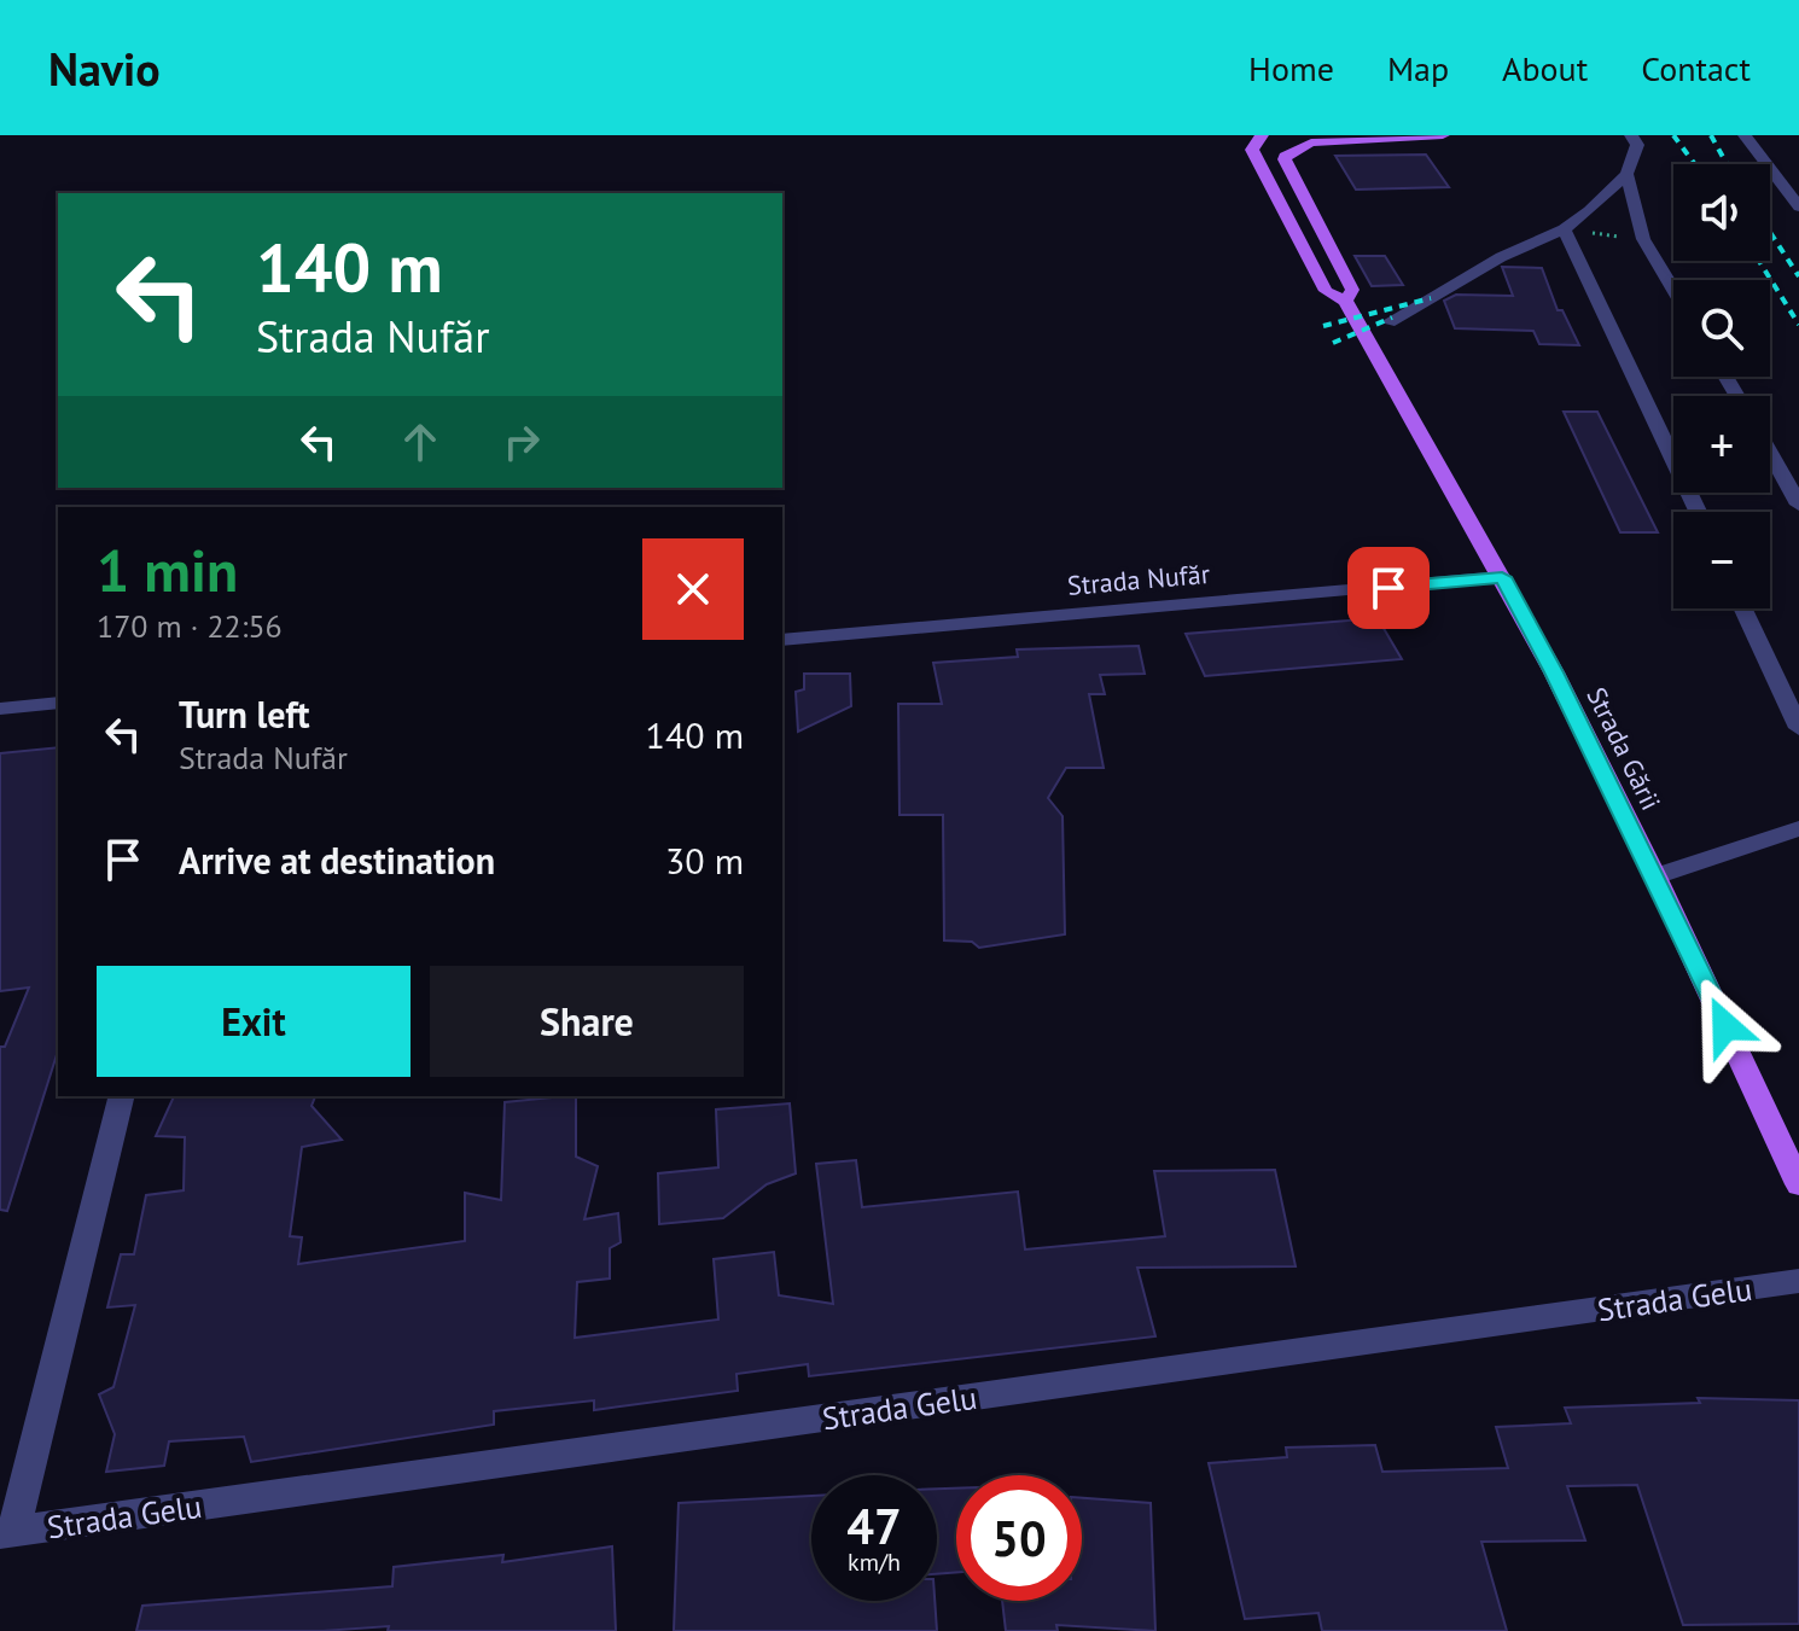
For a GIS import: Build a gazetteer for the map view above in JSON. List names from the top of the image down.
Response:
{
  "streets": {
    "main road": ["Strada Gării"],
    "street": ["Strada Nufăr", "Strada Gelu"]
  },
  "crossings": [
    ["Strada Nufăr", "Strada Gării"]
  ],
  "page": {
    "header": "Navio",
    "nav": [
      "Home",
      "Map",
      "About",
      "Contact"
    ],
    "map_buttons": ["+", "−"],
    "turn": ["140 m", "Strada Nufăr"],
    "heading": ["1 min", "170 m · 22:56"],
    "list": [
      {
        "name": "Turn left",
        "note": "Strada Nufăr",
        "value": "140 m"
      },
      {
        "name": "Arrive at destination",
        "value": "30 m"
      }
    ],
    "buttons": ["Exit", "Share"],
    "speed": "47 km/h",
    "limit": "50"
  }
}
